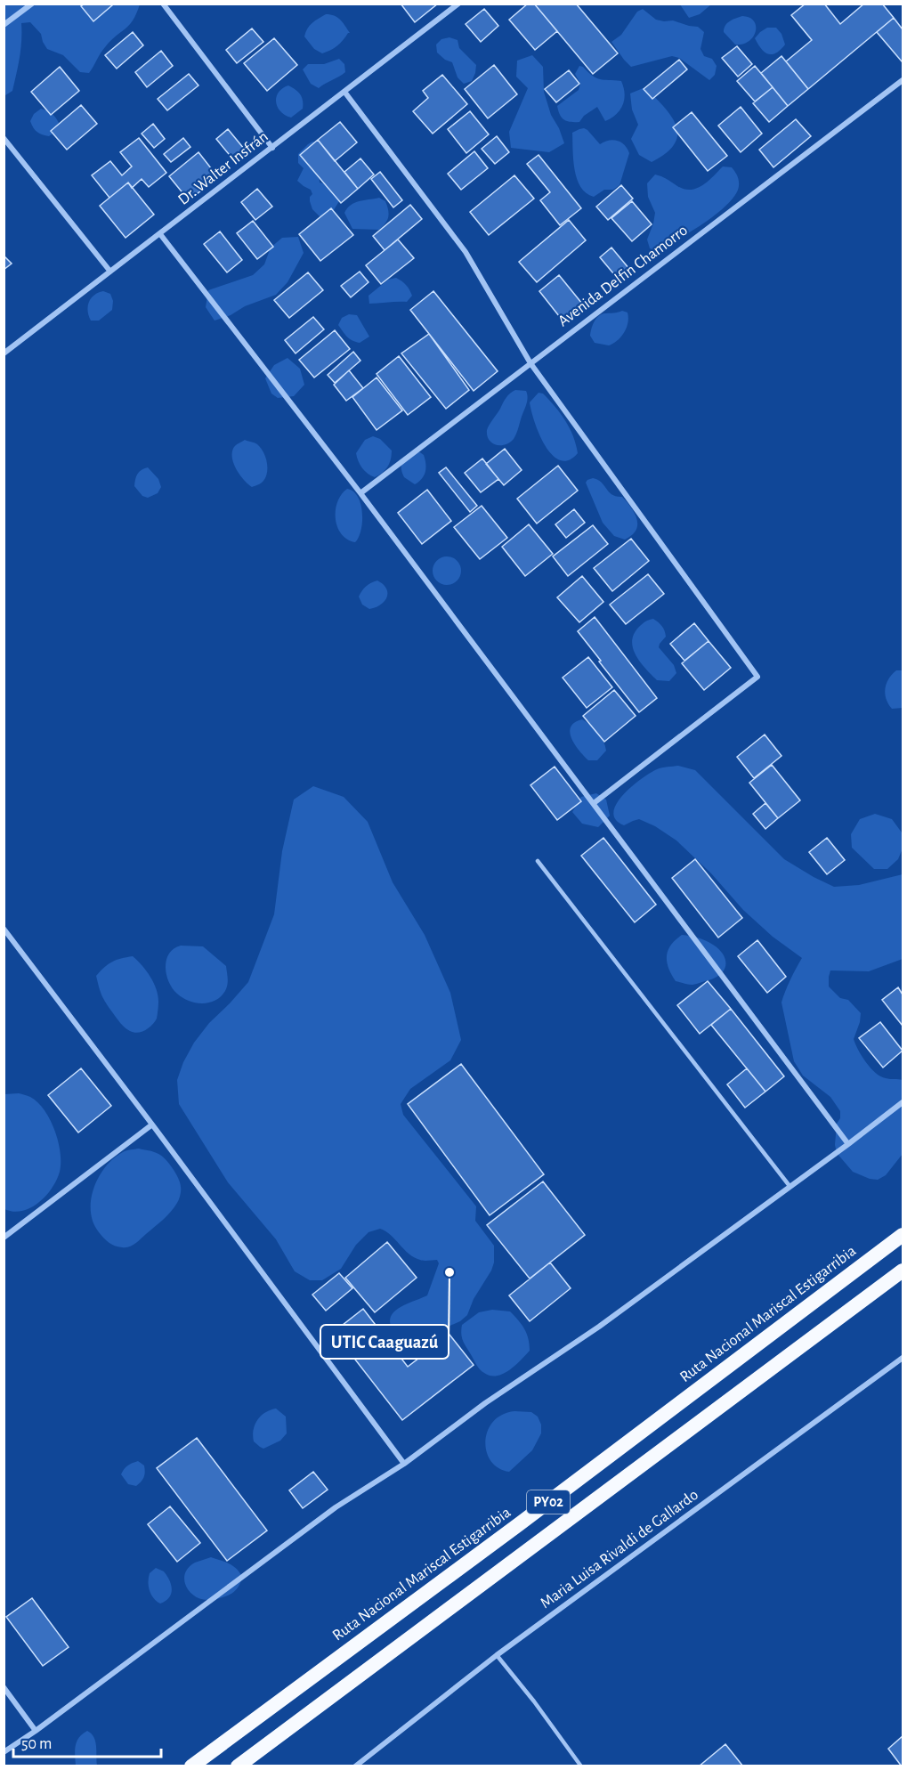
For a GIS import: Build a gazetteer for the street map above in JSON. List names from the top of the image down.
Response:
{
  "streets": {
    "highway": ["Ruta Nacional Mariscal Estigarribia", "PY02"],
    "street": ["Dr. Walter Insfrán", "Avenida Delfin Chamorro", "Maria Luisa Rivaldi de Gallardo"]
  },
  "places": ["UTIC Caaguazú"],
  "scale_bar": "50 m"
}
